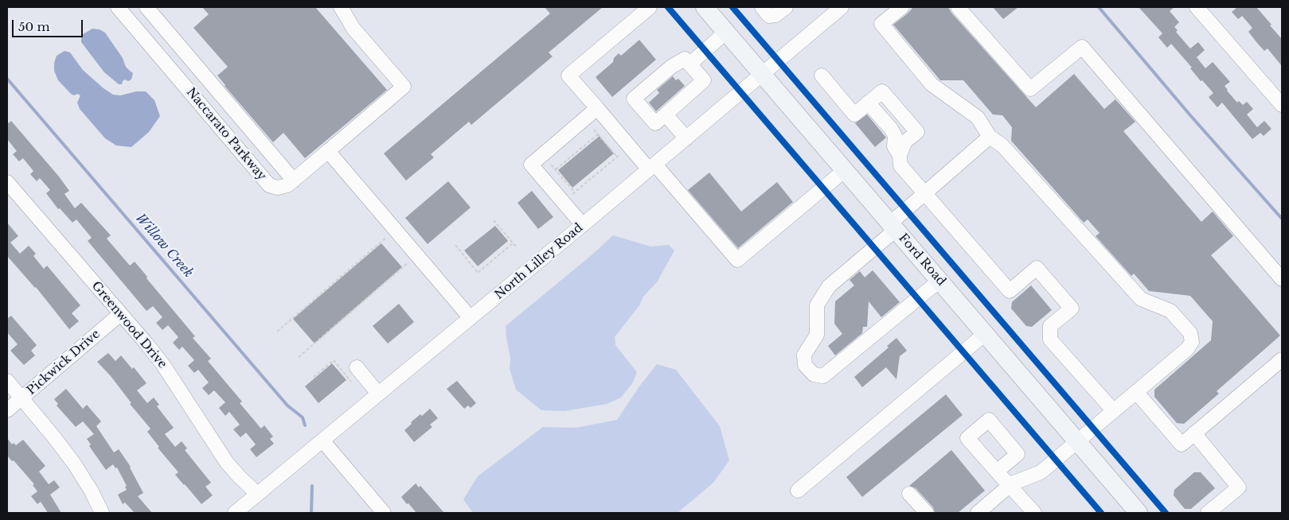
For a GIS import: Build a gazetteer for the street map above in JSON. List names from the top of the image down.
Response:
{
  "streets": {
    "main road": ["Ford Road"],
    "street": [
      "Naccarato Parkway",
      "North Lilley Road",
      "Greenwood Drive",
      "Pickwick Drive"
    ]
  },
  "crossings": [
    ["Ford Road", "North Lilley Road"],
    ["North Lilley Road", "Greenwood Drive"],
    ["Greenwood Drive", "Pickwick Drive"]
  ],
  "water": ["Willow Creek"],
  "scale_bar": "50 m"
}
